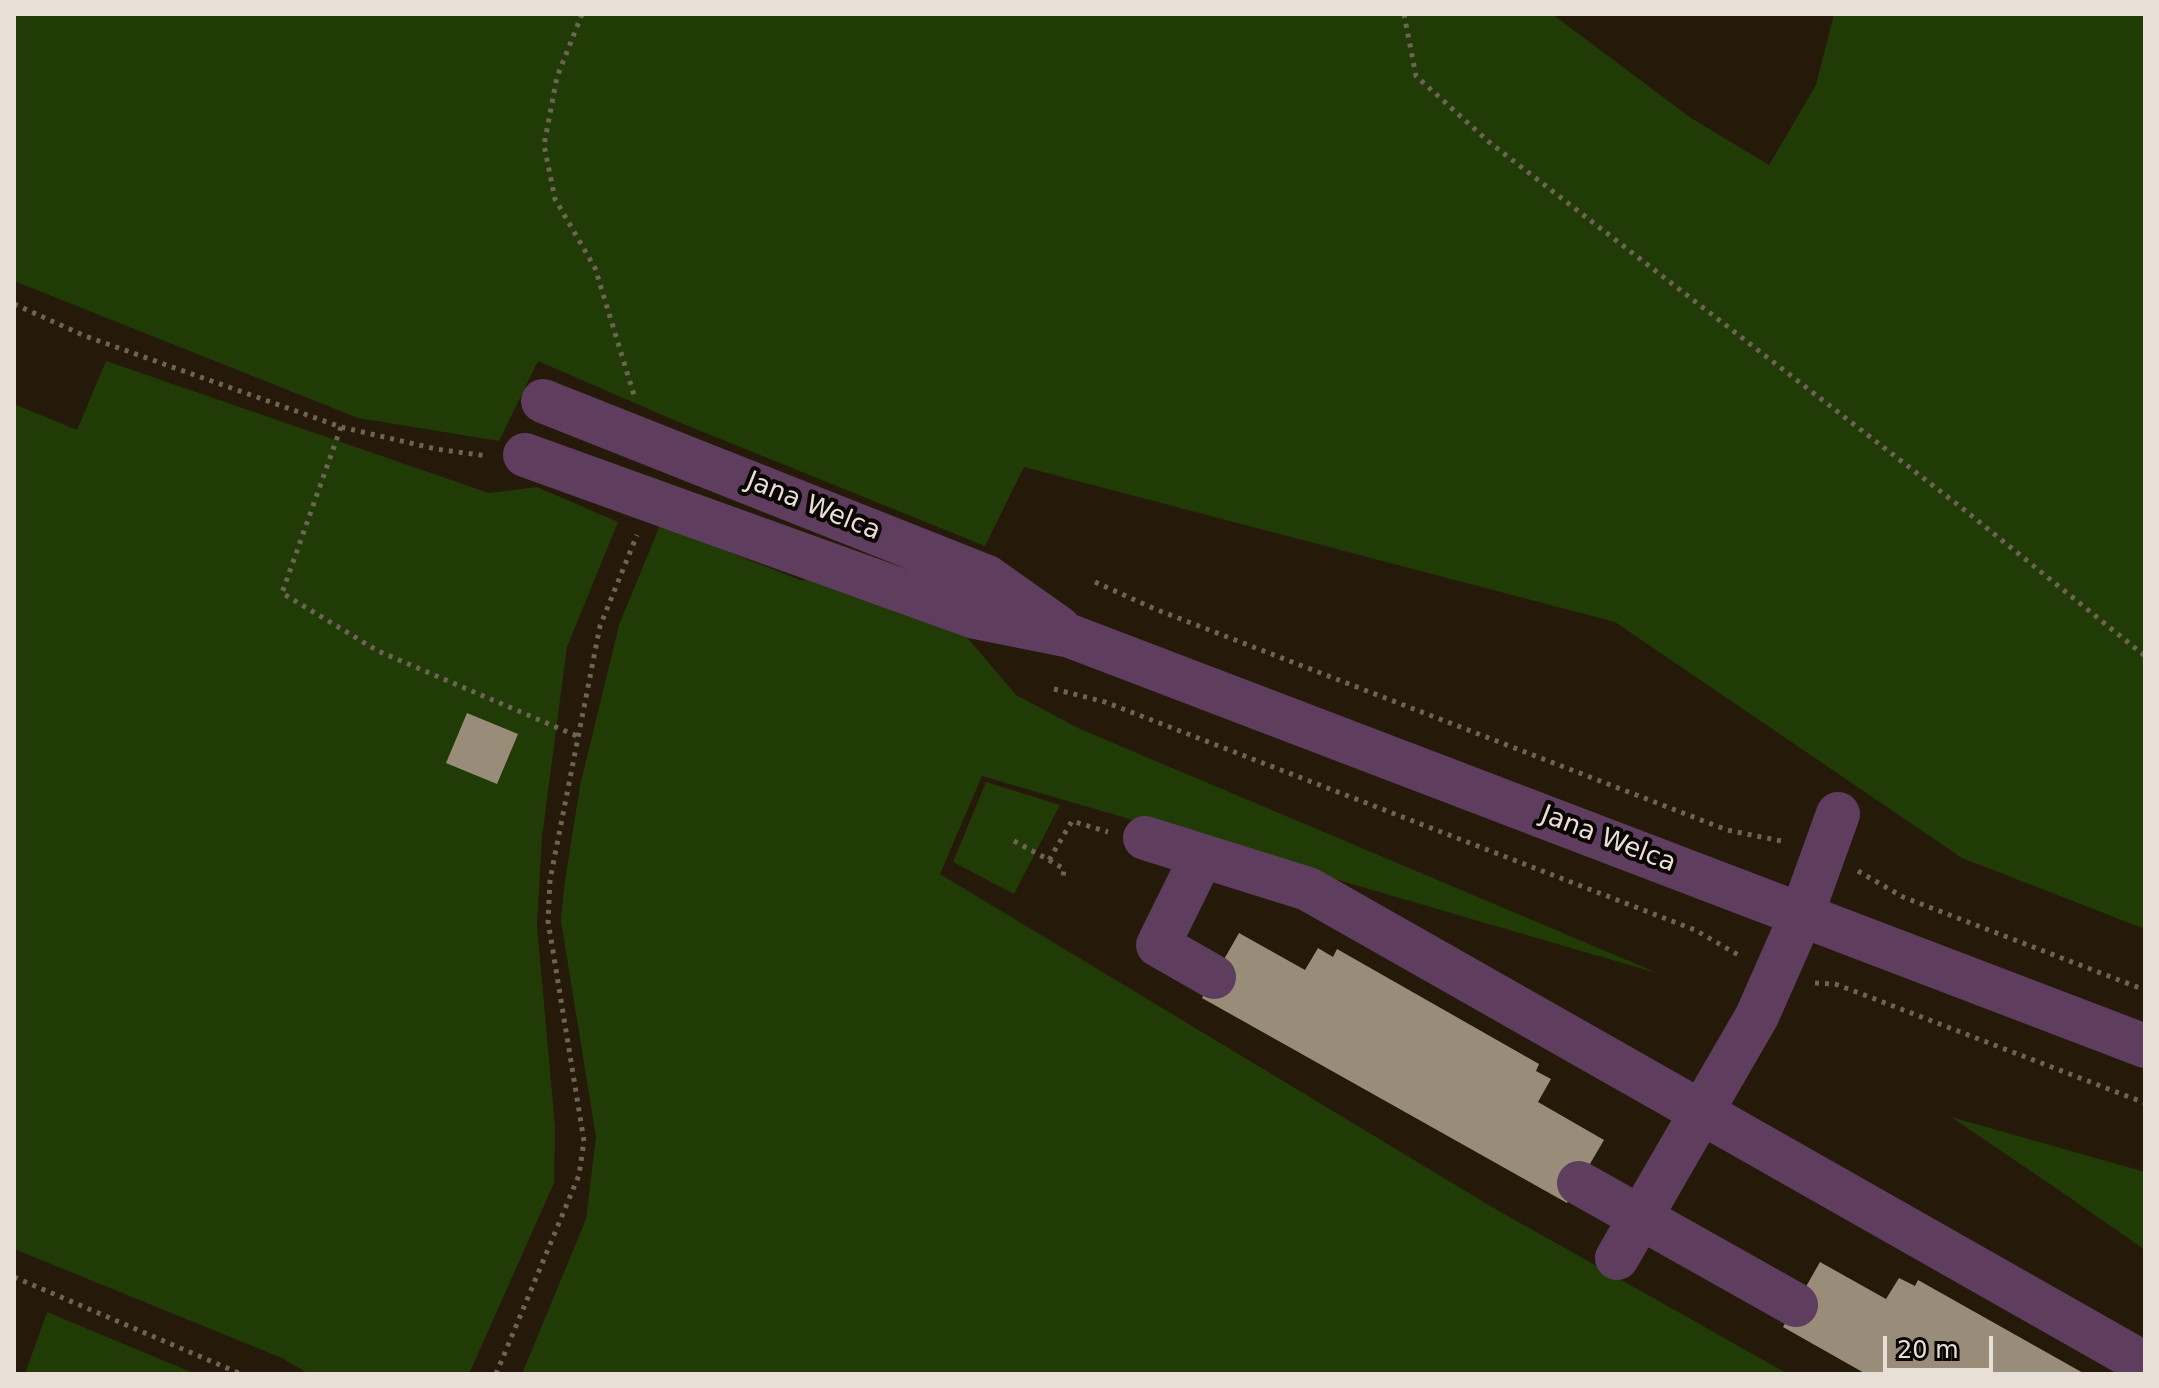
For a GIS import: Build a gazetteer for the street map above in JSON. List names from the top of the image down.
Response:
{
  "streets": {
    "street": ["Jana Welca"]
  },
  "scale_bar": "20 m"
}
